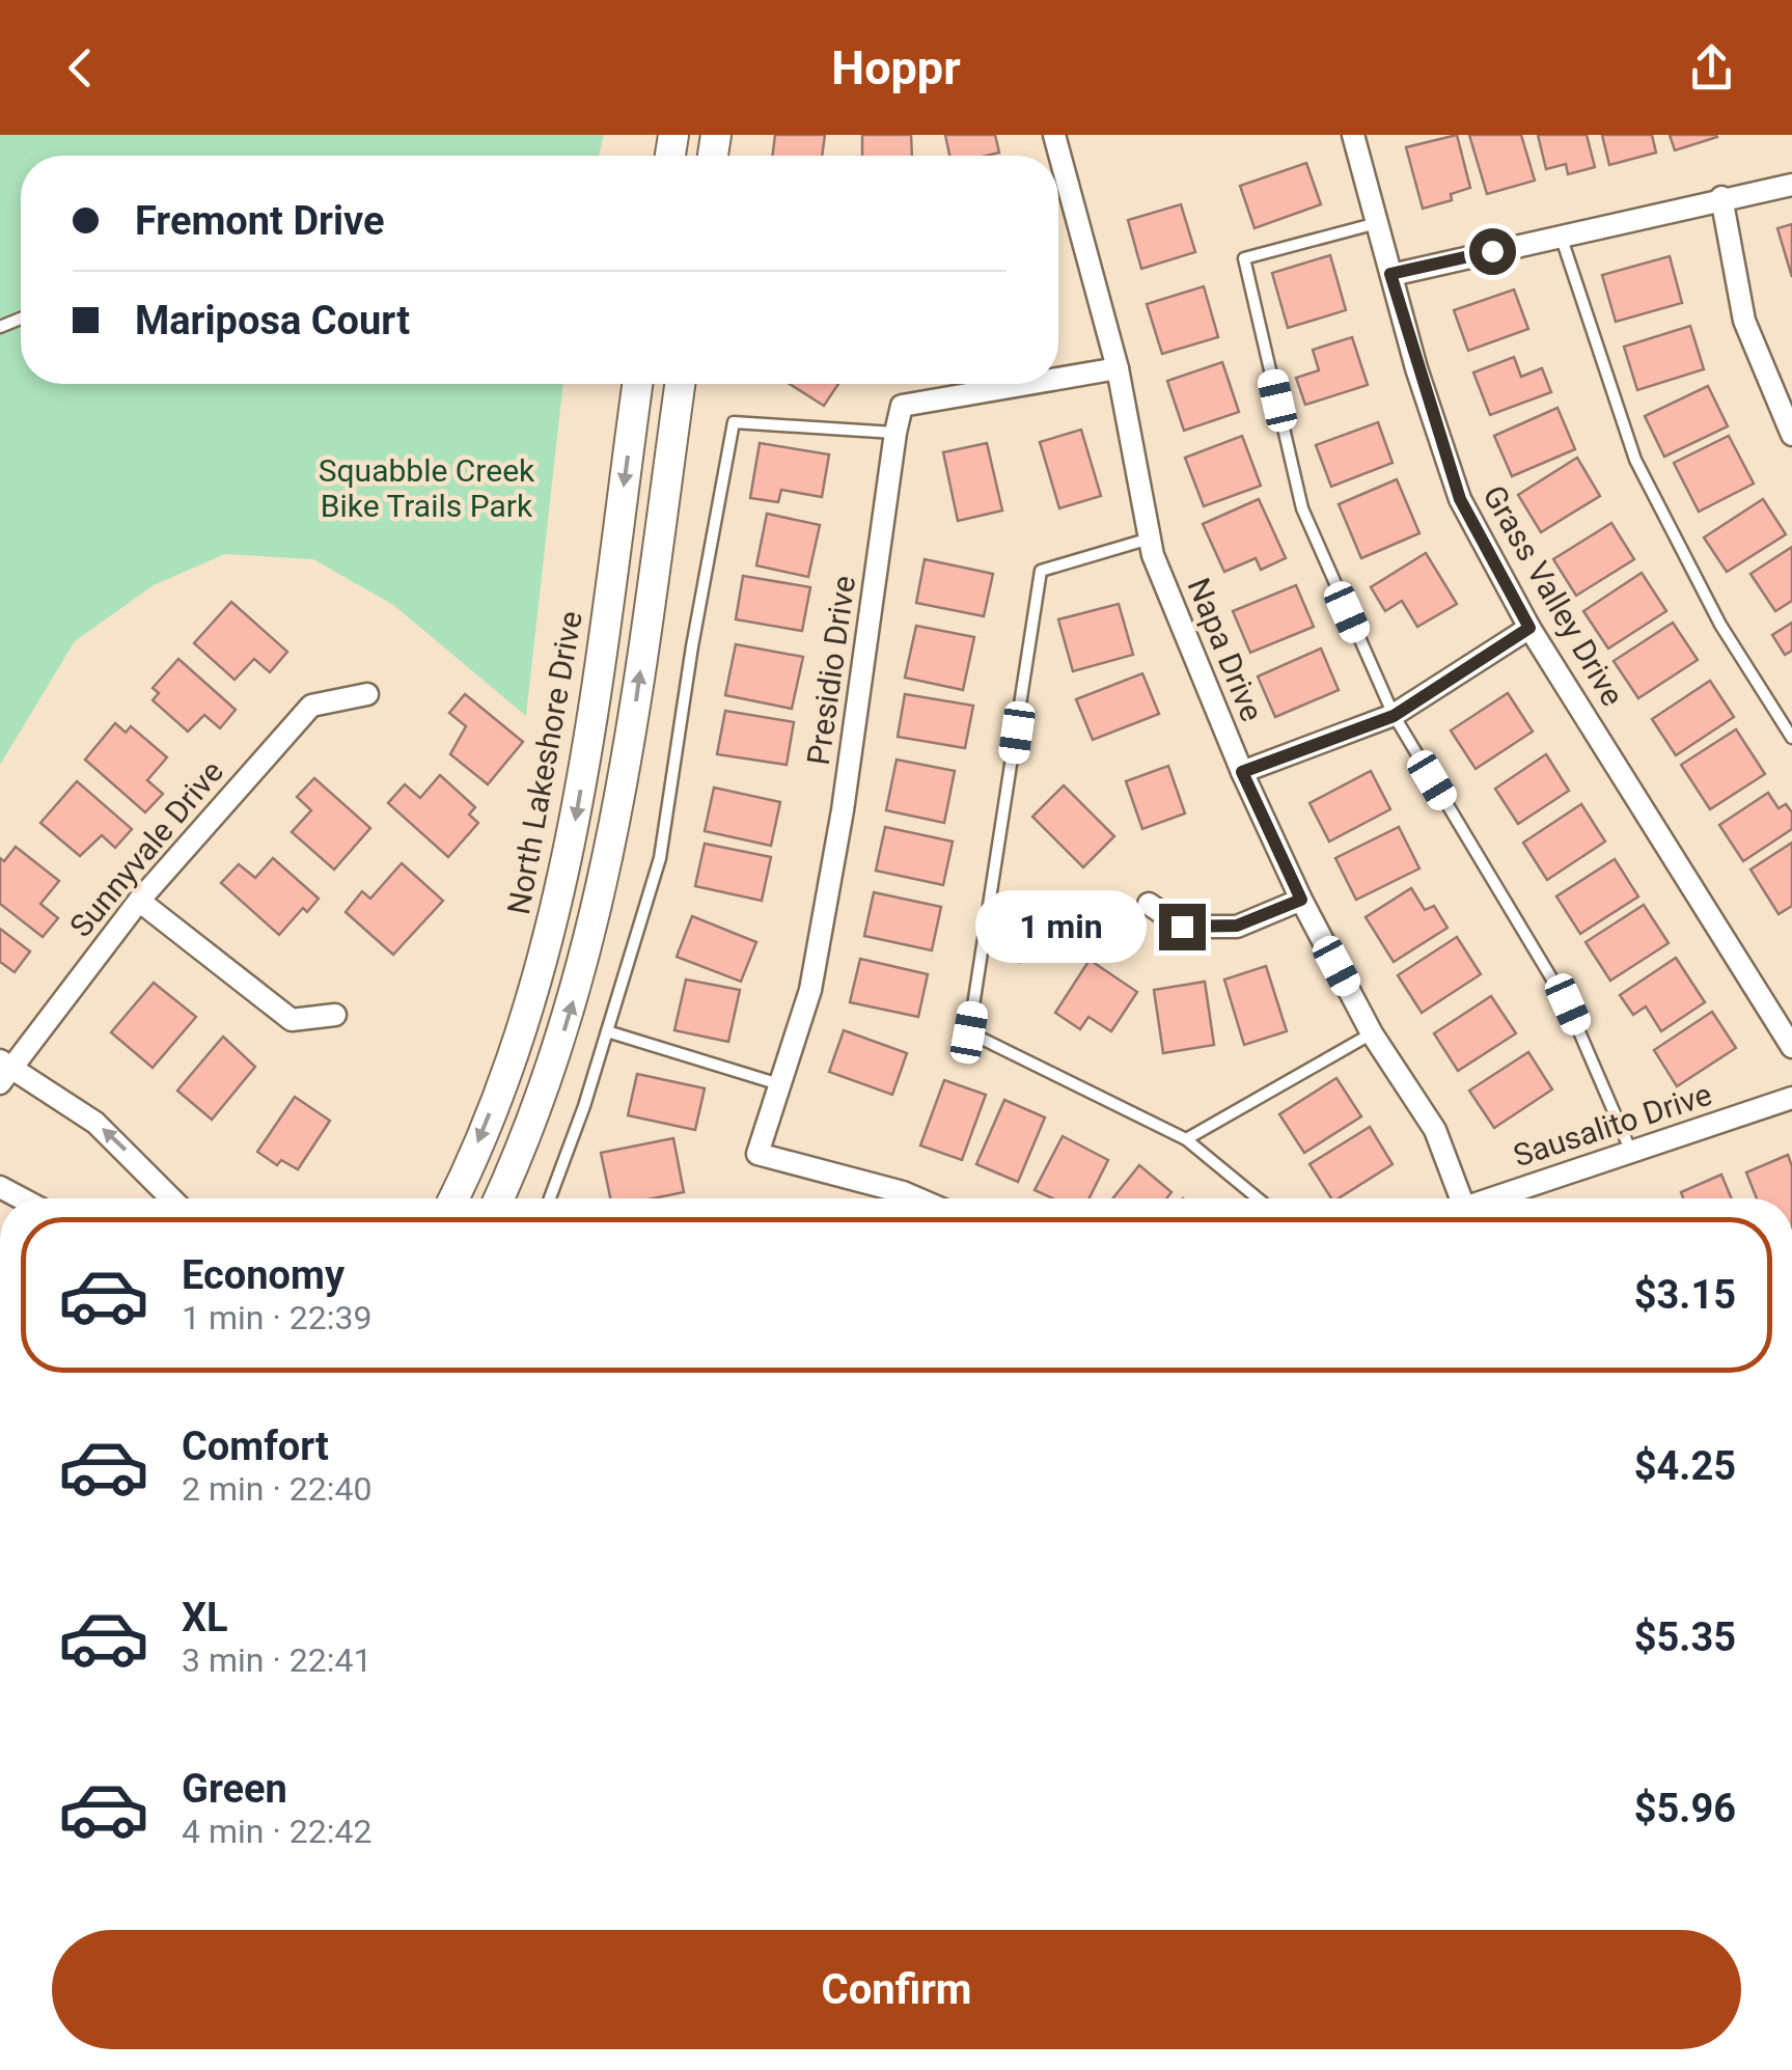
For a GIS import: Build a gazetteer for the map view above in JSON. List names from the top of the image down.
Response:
{
  "streets": {
    "main road": ["North Lakeshore Drive"],
    "street": [
      "Grass Valley Drive",
      "Napa Drive",
      "Presidio Drive",
      "Sunnyvale Drive",
      "Sausalito Drive"
    ]
  },
  "parks": ["Squabble Creek Bike Trails Park"],
  "page": {
    "header": "Hoppr",
    "banner": ["Fremont Drive", "Mariposa Court"],
    "bubble": "1 min",
    "list": [
      {
        "name": "Economy",
        "note": "1 min · 22:39",
        "value": "$3.15"
      },
      {
        "name": "Comfort",
        "note": "2 min · 22:40",
        "value": "$4.25"
      },
      {
        "name": "XL",
        "note": "3 min · 22:41",
        "value": "$5.35"
      },
      {
        "name": "Green",
        "note": "4 min · 22:42",
        "value": "$5.96"
      }
    ],
    "buttons": "Confirm"
  }
}
